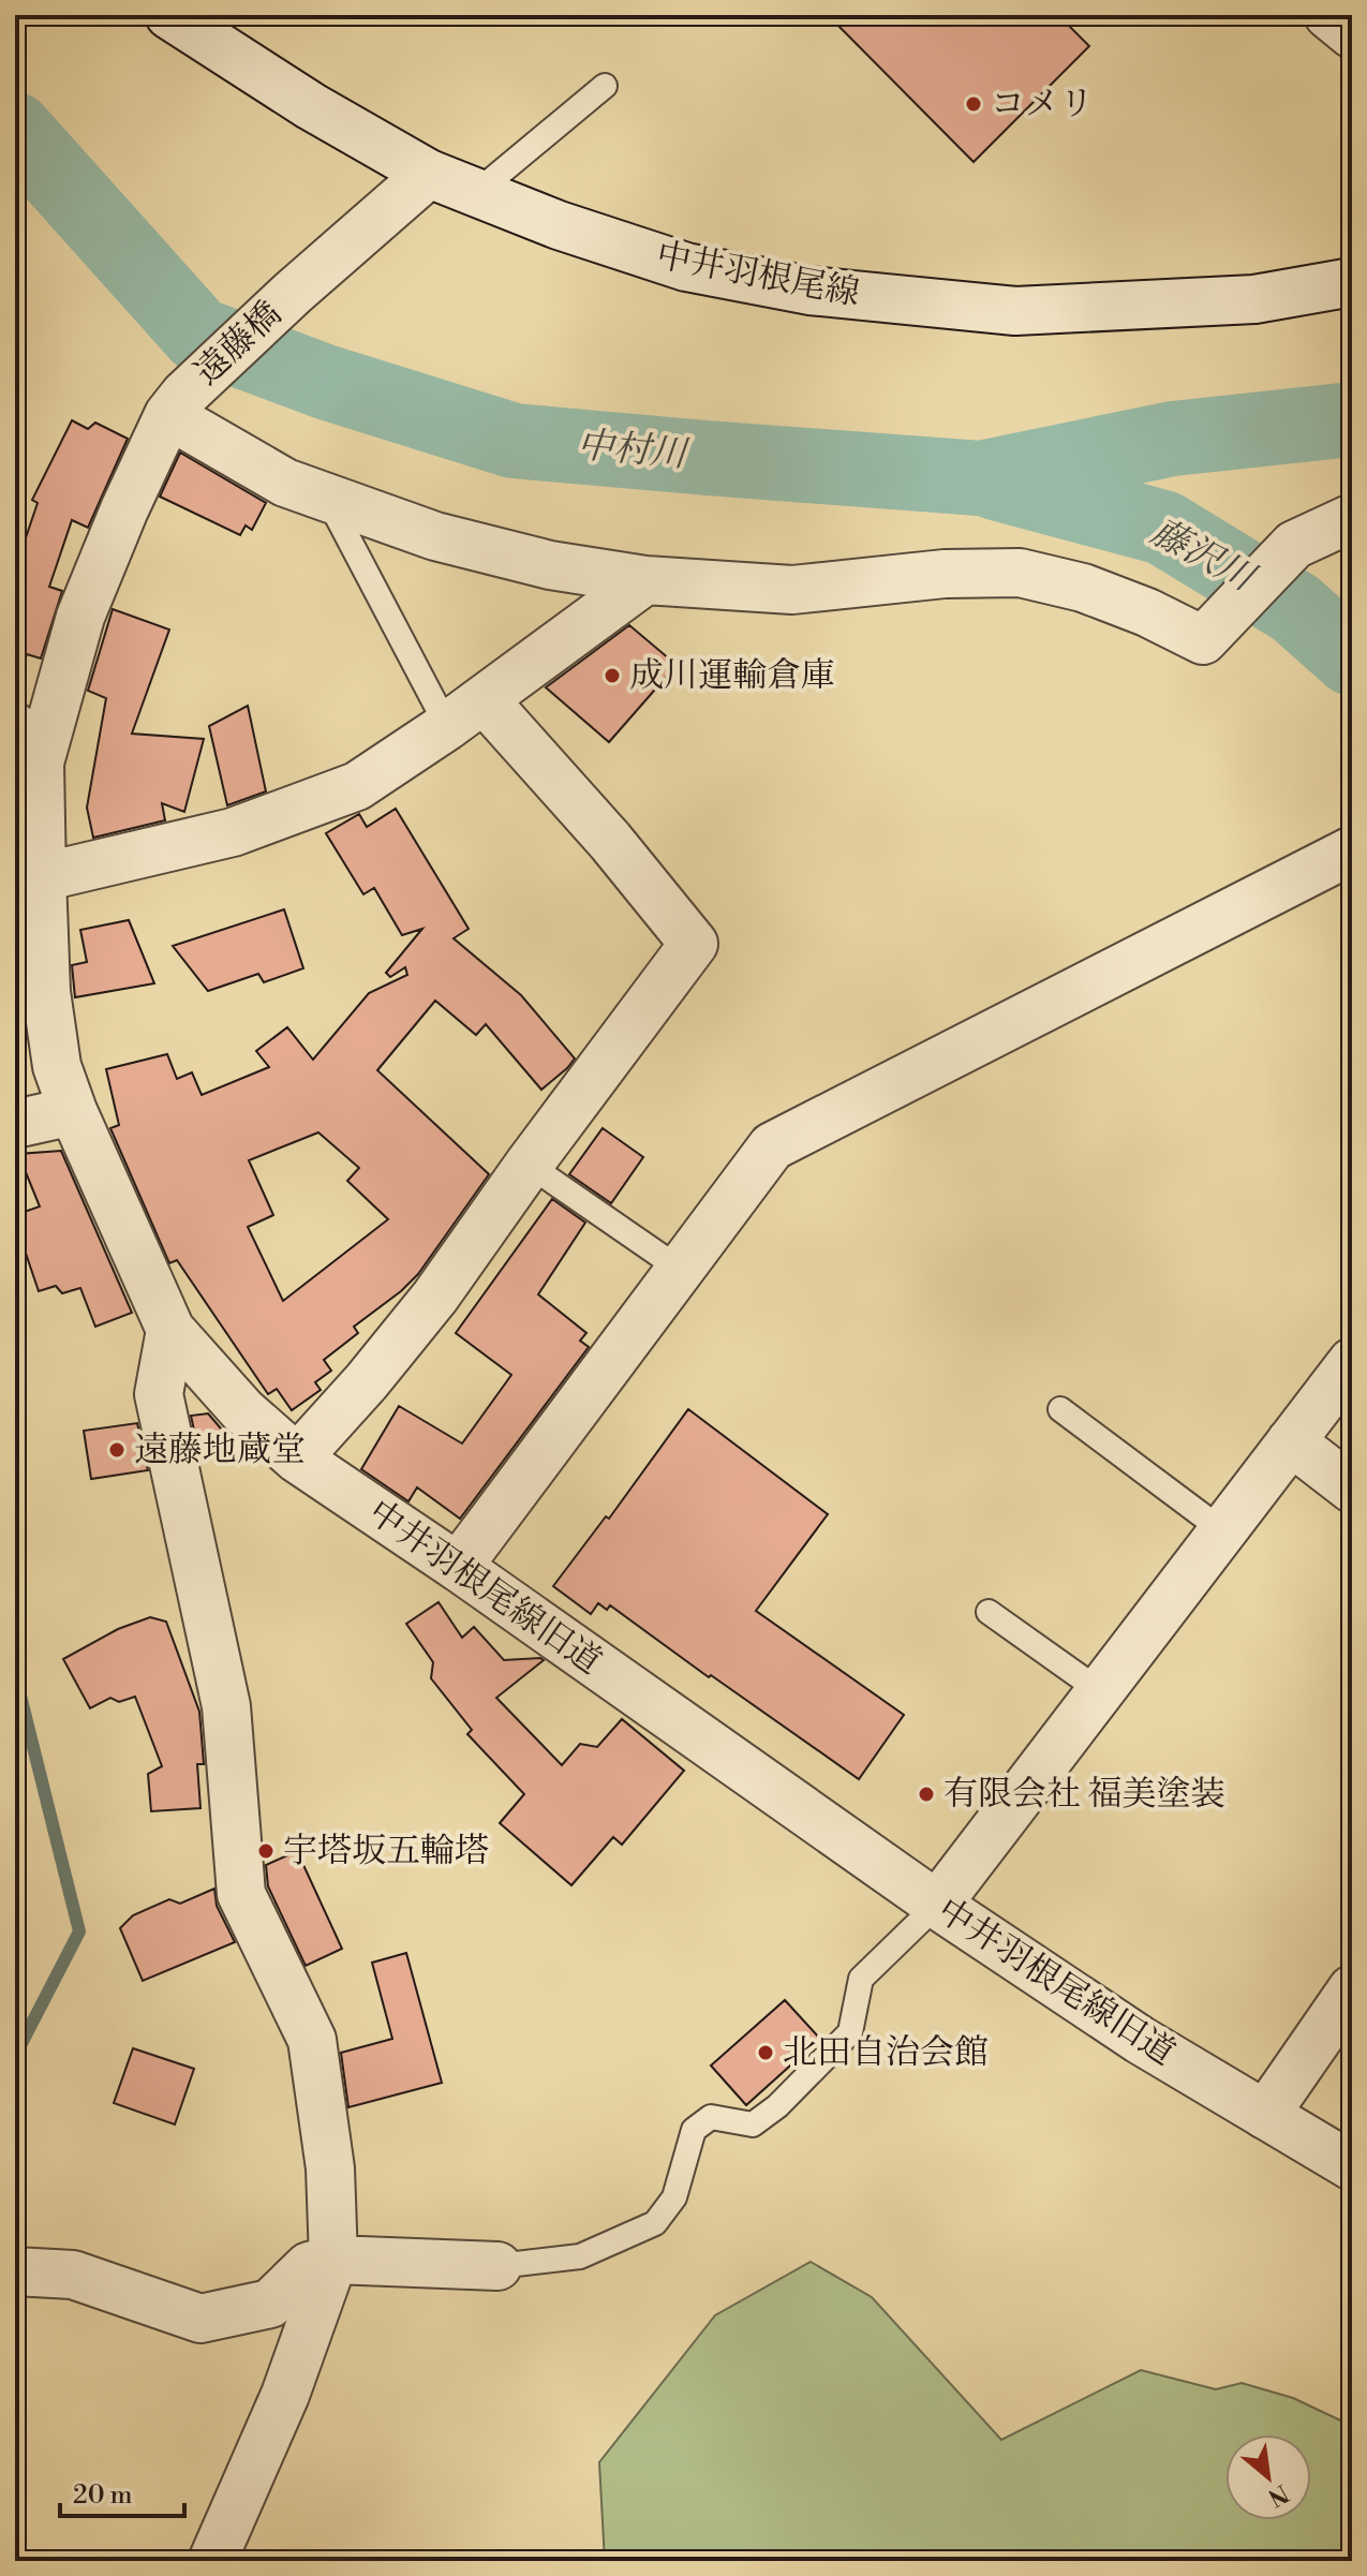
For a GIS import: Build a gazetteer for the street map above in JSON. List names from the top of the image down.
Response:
{
  "streets": {
    "street": ["中井羽根尾線", "遠藤橋", "中井羽根尾線旧道"]
  },
  "crossings": [
    ["中井羽根尾線", "遠藤橋"],
    ["遠藤橋", "中井羽根尾線旧道"]
  ],
  "water": ["中村川", "藤沢川"],
  "places": [
    "コメリ",
    "成川運輸倉庫",
    "遠藤地蔵堂",
    "有限会社 福美塗装",
    "宇塔坂五輪塔",
    "北田自治会館"
  ],
  "scale_bar": "20 m",
  "north": "bottom right"
}
